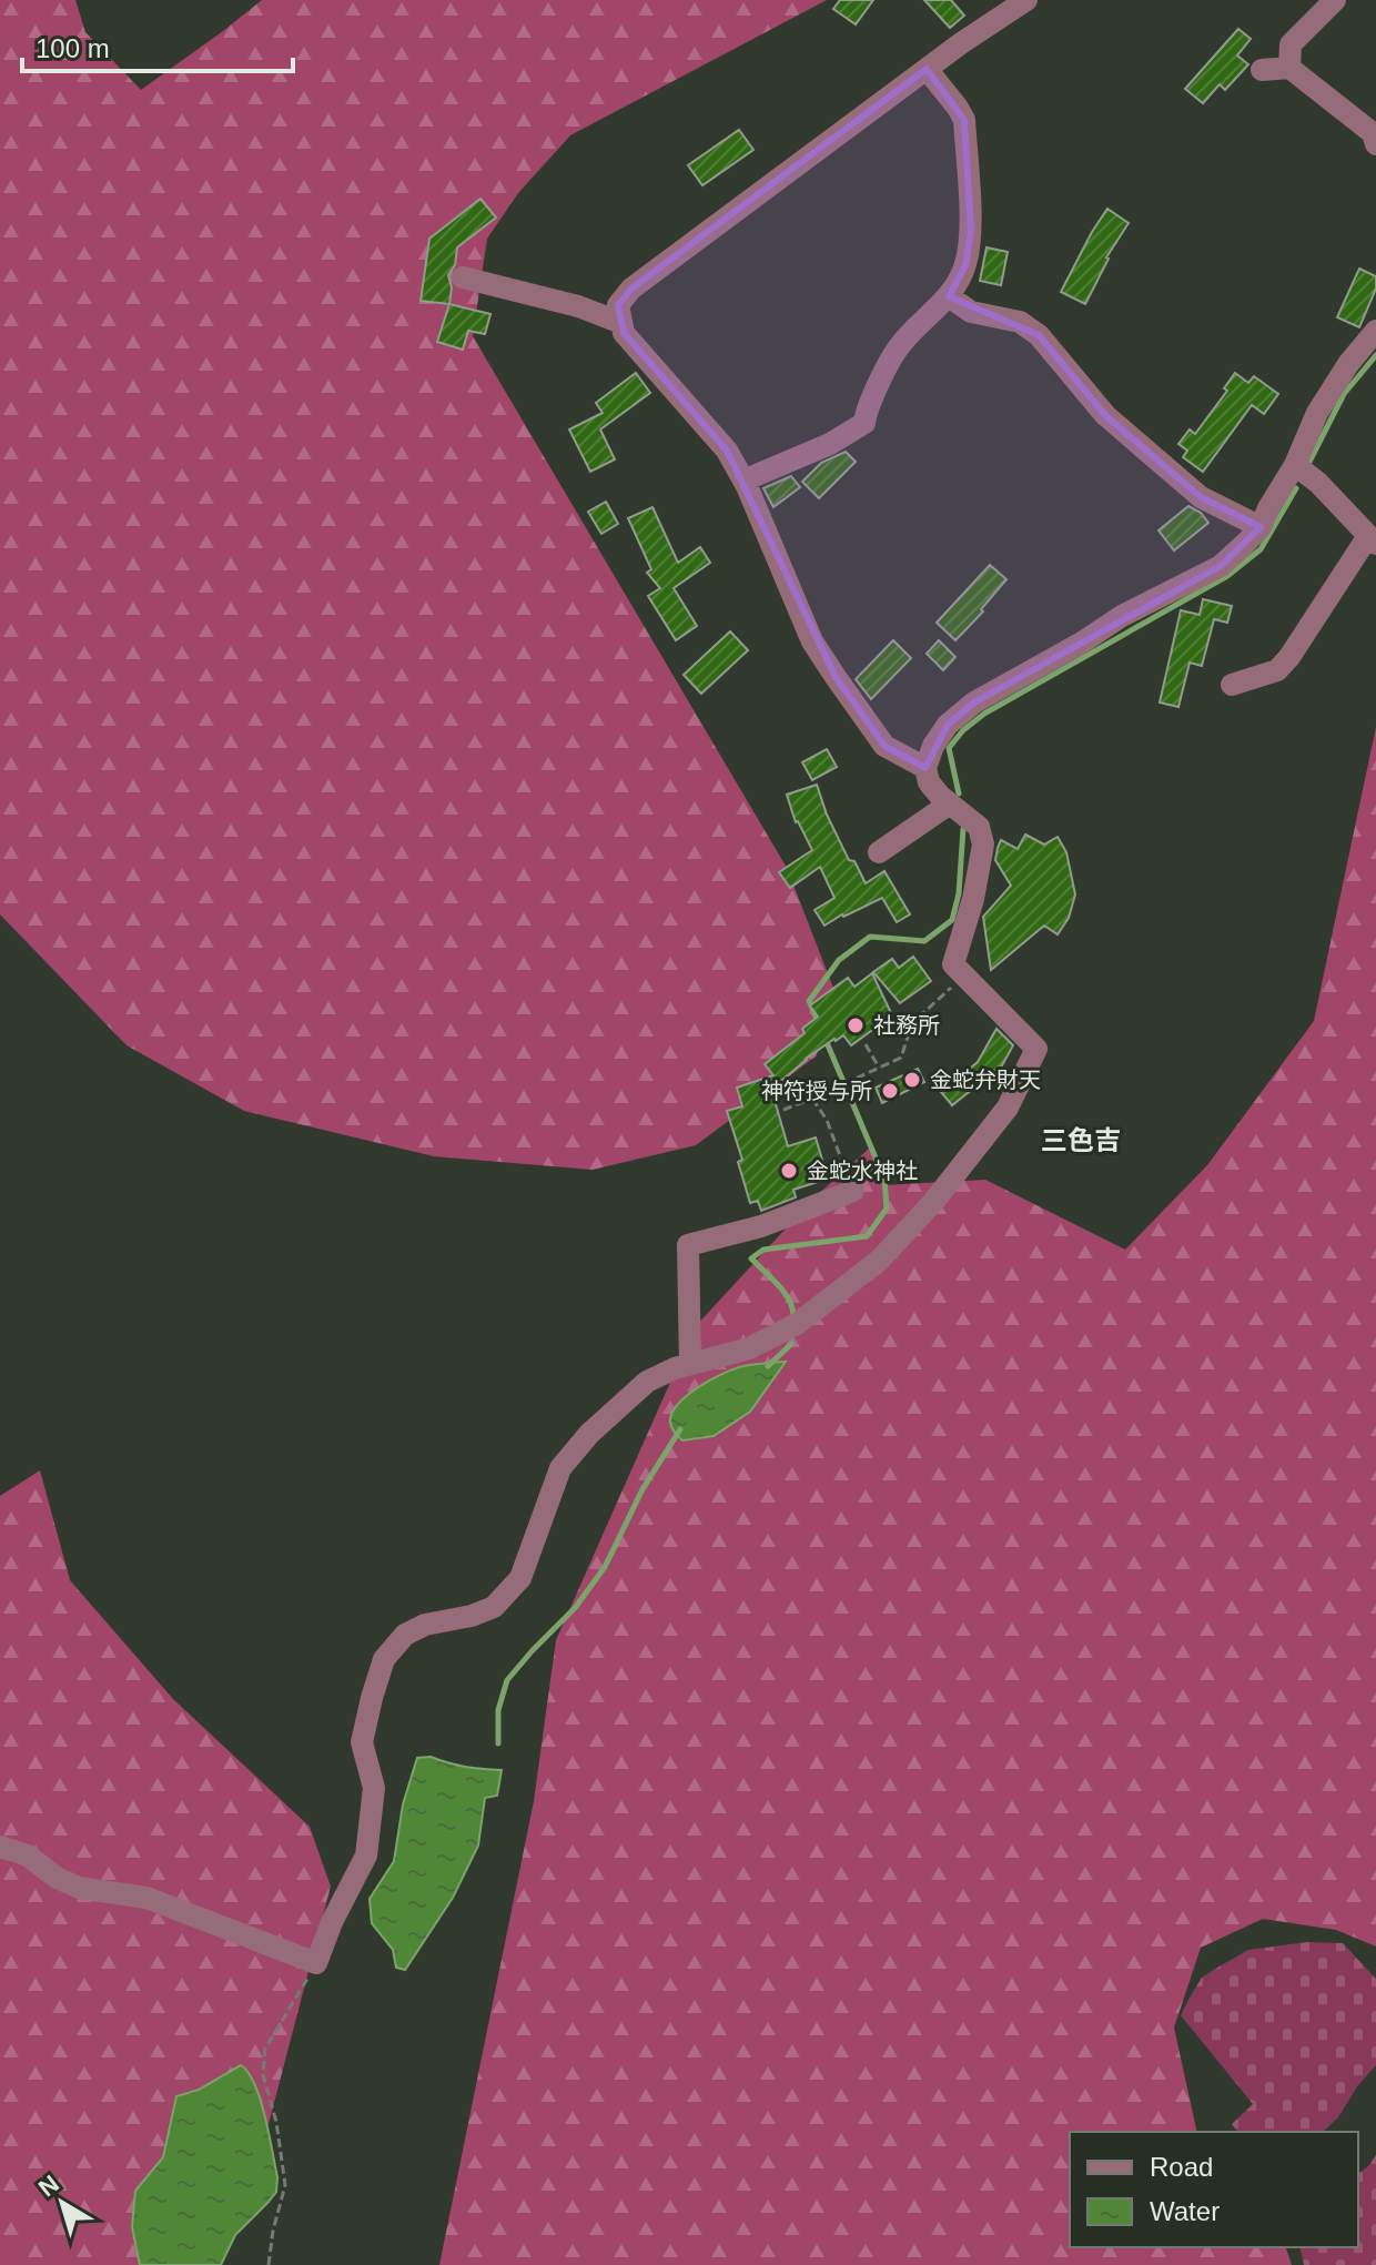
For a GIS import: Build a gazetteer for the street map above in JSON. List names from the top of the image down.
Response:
{
  "districts": ["三色吉"],
  "places": [
    "社務所",
    "金蛇弁財天",
    "神符授与所",
    "金蛇水神社"
  ],
  "legend": ["Road", "Water"],
  "scale_bar": "100 m",
  "north": "top left"
}
